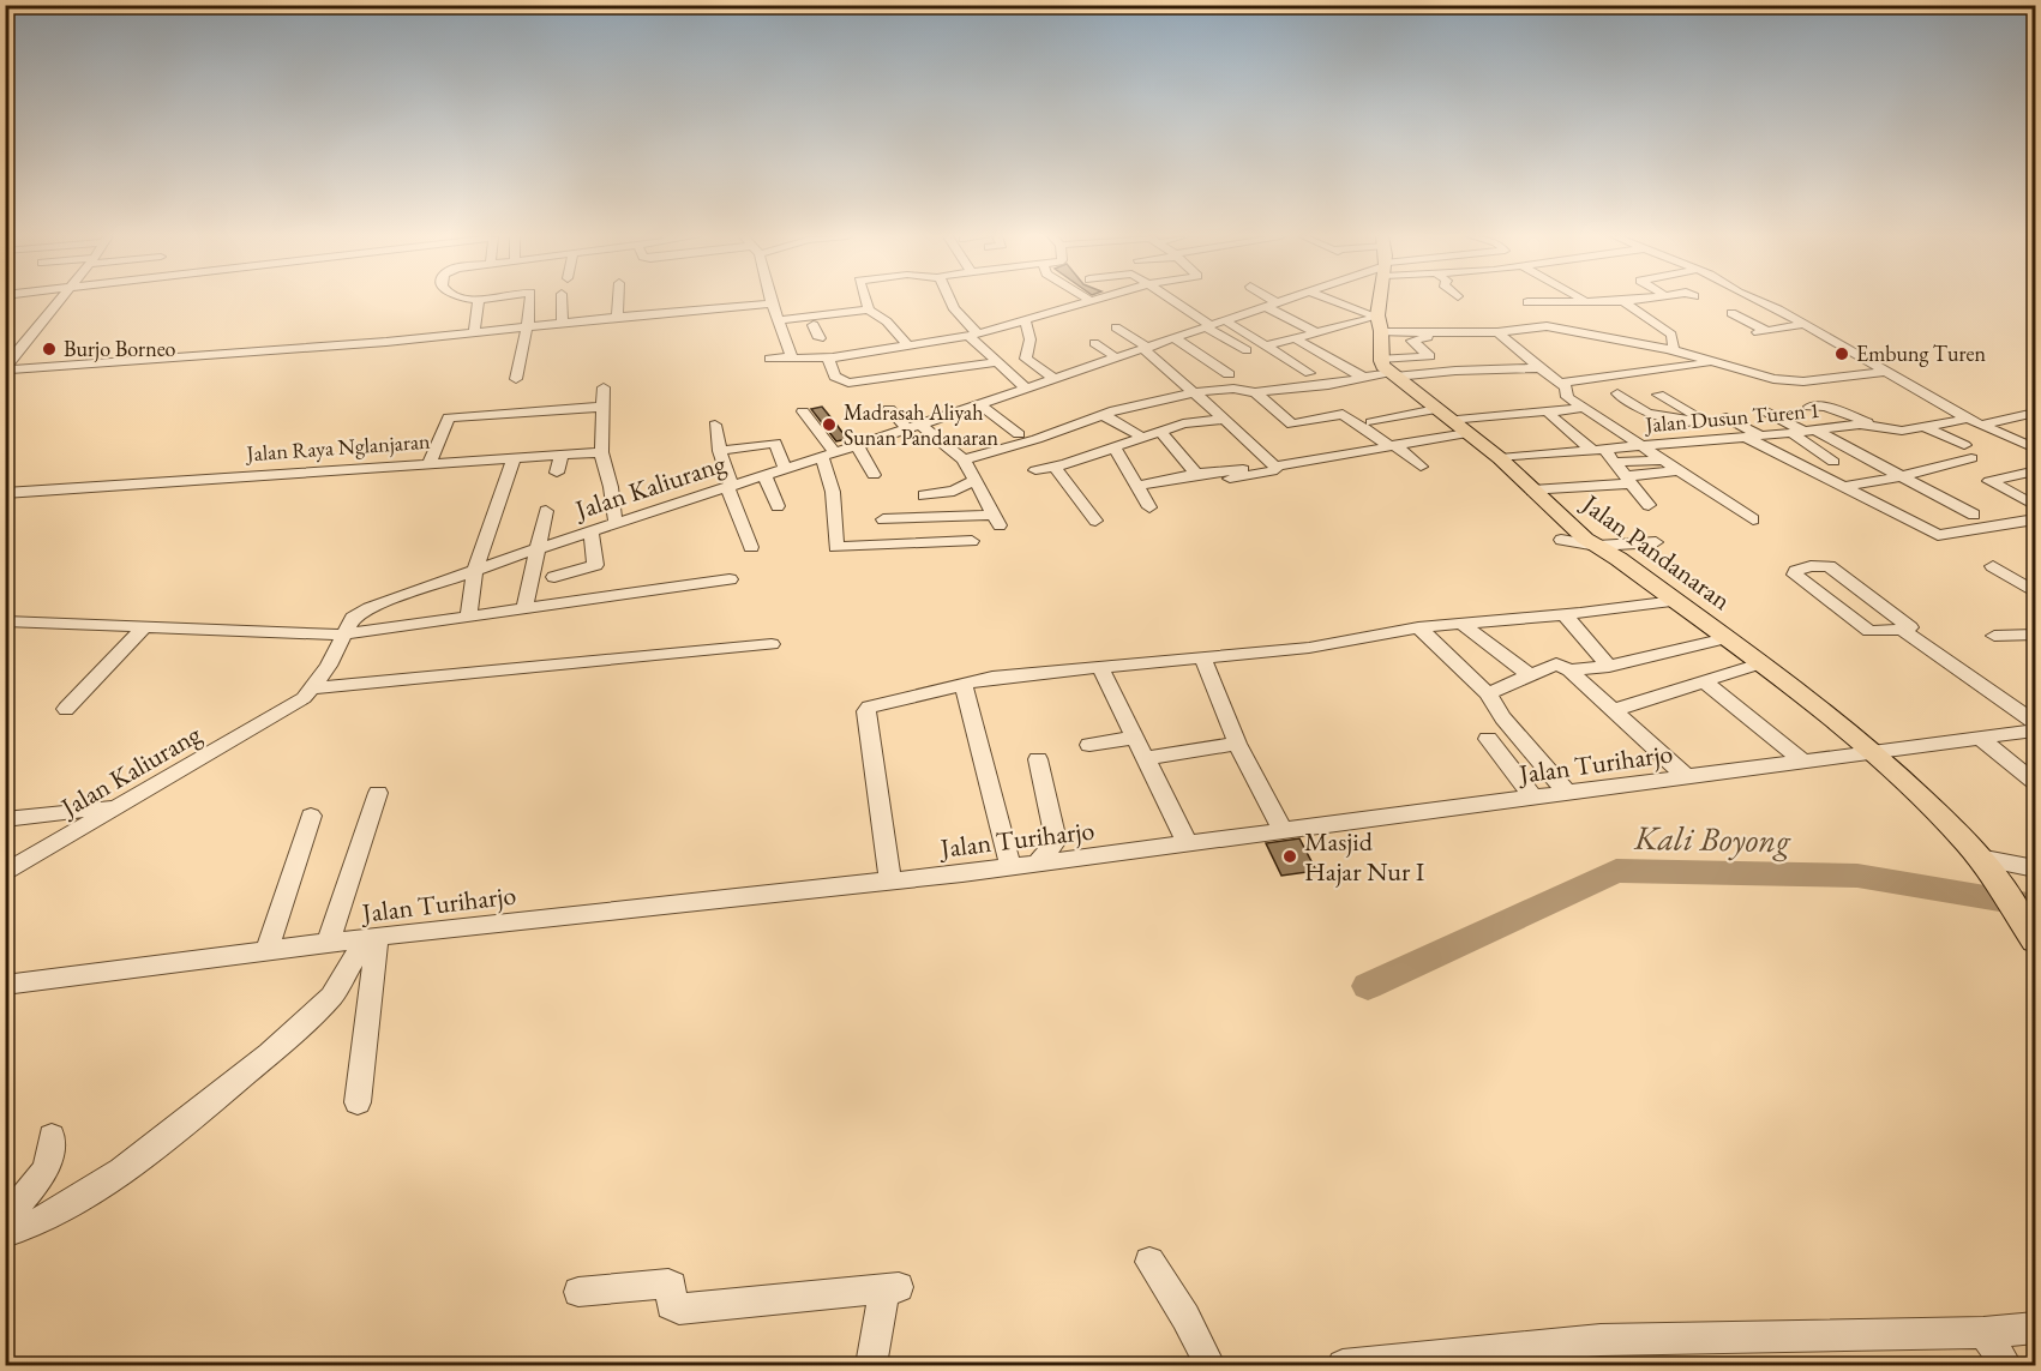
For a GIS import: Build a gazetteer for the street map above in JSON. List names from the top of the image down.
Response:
{
  "streets": {
    "main road": ["Jalan Pandanaran"],
    "street": [
      "Jalan Dusun Turen 1",
      "Jalan Raya Nglanjaran",
      "Jalan Kaliurang",
      "Jalan Turiharjo"
    ]
  },
  "crossings": [
    ["Jalan Dusun Turen 1", "Jalan Pandanaran"],
    ["Jalan Pandanaran", "Jalan Turiharjo"]
  ],
  "water": ["Kali Boyong"],
  "places": [
    "Burjo Borneo",
    "Embung Turen",
    "Madrasah Aliyah Sunan Pandanaran",
    "Masjid Hajar Nur I"
  ]
}
